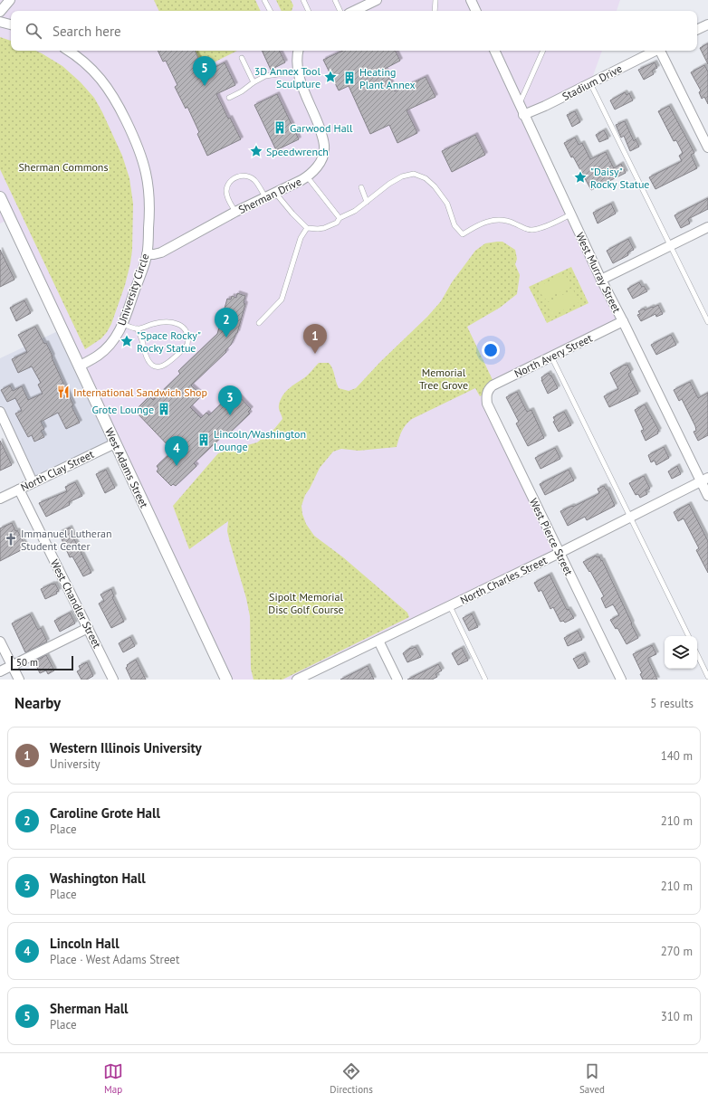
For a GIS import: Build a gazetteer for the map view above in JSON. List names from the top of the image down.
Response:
{
  "streets": {
    "street": [
      "Stadium Drive",
      "Sherman Drive",
      "West Murray Street",
      "University Circle",
      "North Avery Street",
      "West Adams Street",
      "North Clay Street",
      "West Pierce Street",
      "North Charles Street",
      "West Chandler Street"
    ]
  },
  "crossings": [
    ["Stadium Drive", "West Murray Street"],
    ["Sherman Drive", "University Circle"],
    ["West Murray Street", "North Avery Street"],
    ["West Murray Street", "North Charles Street"],
    ["University Circle", "West Adams Street"],
    ["North Avery Street", "West Pierce Street"],
    ["West Adams Street", "North Clay Street"],
    ["North Clay Street", "West Chandler Street"],
    ["West Pierce Street", "North Charles Street"]
  ],
  "parks": ["Sherman Commons", "Memorial Tree Grove", "Sipolt Memorial Disc Golf Course"],
  "places": {
    "place": [
      "3D Annex Tool Sculpture",
      "Speedwrench",
      "\"Daisy\" Rocky Statue",
      "\"Space Rocky\" Rocky Statue"
    ],
    "building": [
      "Heating Plant Annex",
      "Garwood Hall",
      "Grote Lounge",
      "Lincoln/Washington Lounge"
    ],
    "restaurant": ["International Sandwich Shop"],
    "church": ["Immanuel Lutheran Student Center"]
  },
  "scale_bar": "50 m",
  "page": {
    "search": "Search here",
    "pins": [
      "5",
      "2",
      "1",
      "3",
      "4"
    ],
    "scale": "50 m",
    "heading": ["Nearby", "5 results"],
    "list": [
      {
        "mark": "1",
        "name": "Western Illinois University",
        "note": "University",
        "value": "140 m"
      },
      {
        "mark": "2",
        "name": "Caroline Grote Hall",
        "note": "Place",
        "value": "210 m"
      },
      {
        "mark": "3",
        "name": "Washington Hall",
        "note": "Place",
        "value": "210 m"
      },
      {
        "mark": "4",
        "name": "Lincoln Hall",
        "note": "Place · West Adams Street",
        "value": "270 m"
      },
      {
        "mark": "5",
        "name": "Sherman Hall",
        "note": "Place",
        "value": "310 m"
      }
    ],
    "nav": ["Map", "Directions", "Saved"]
  }
}
